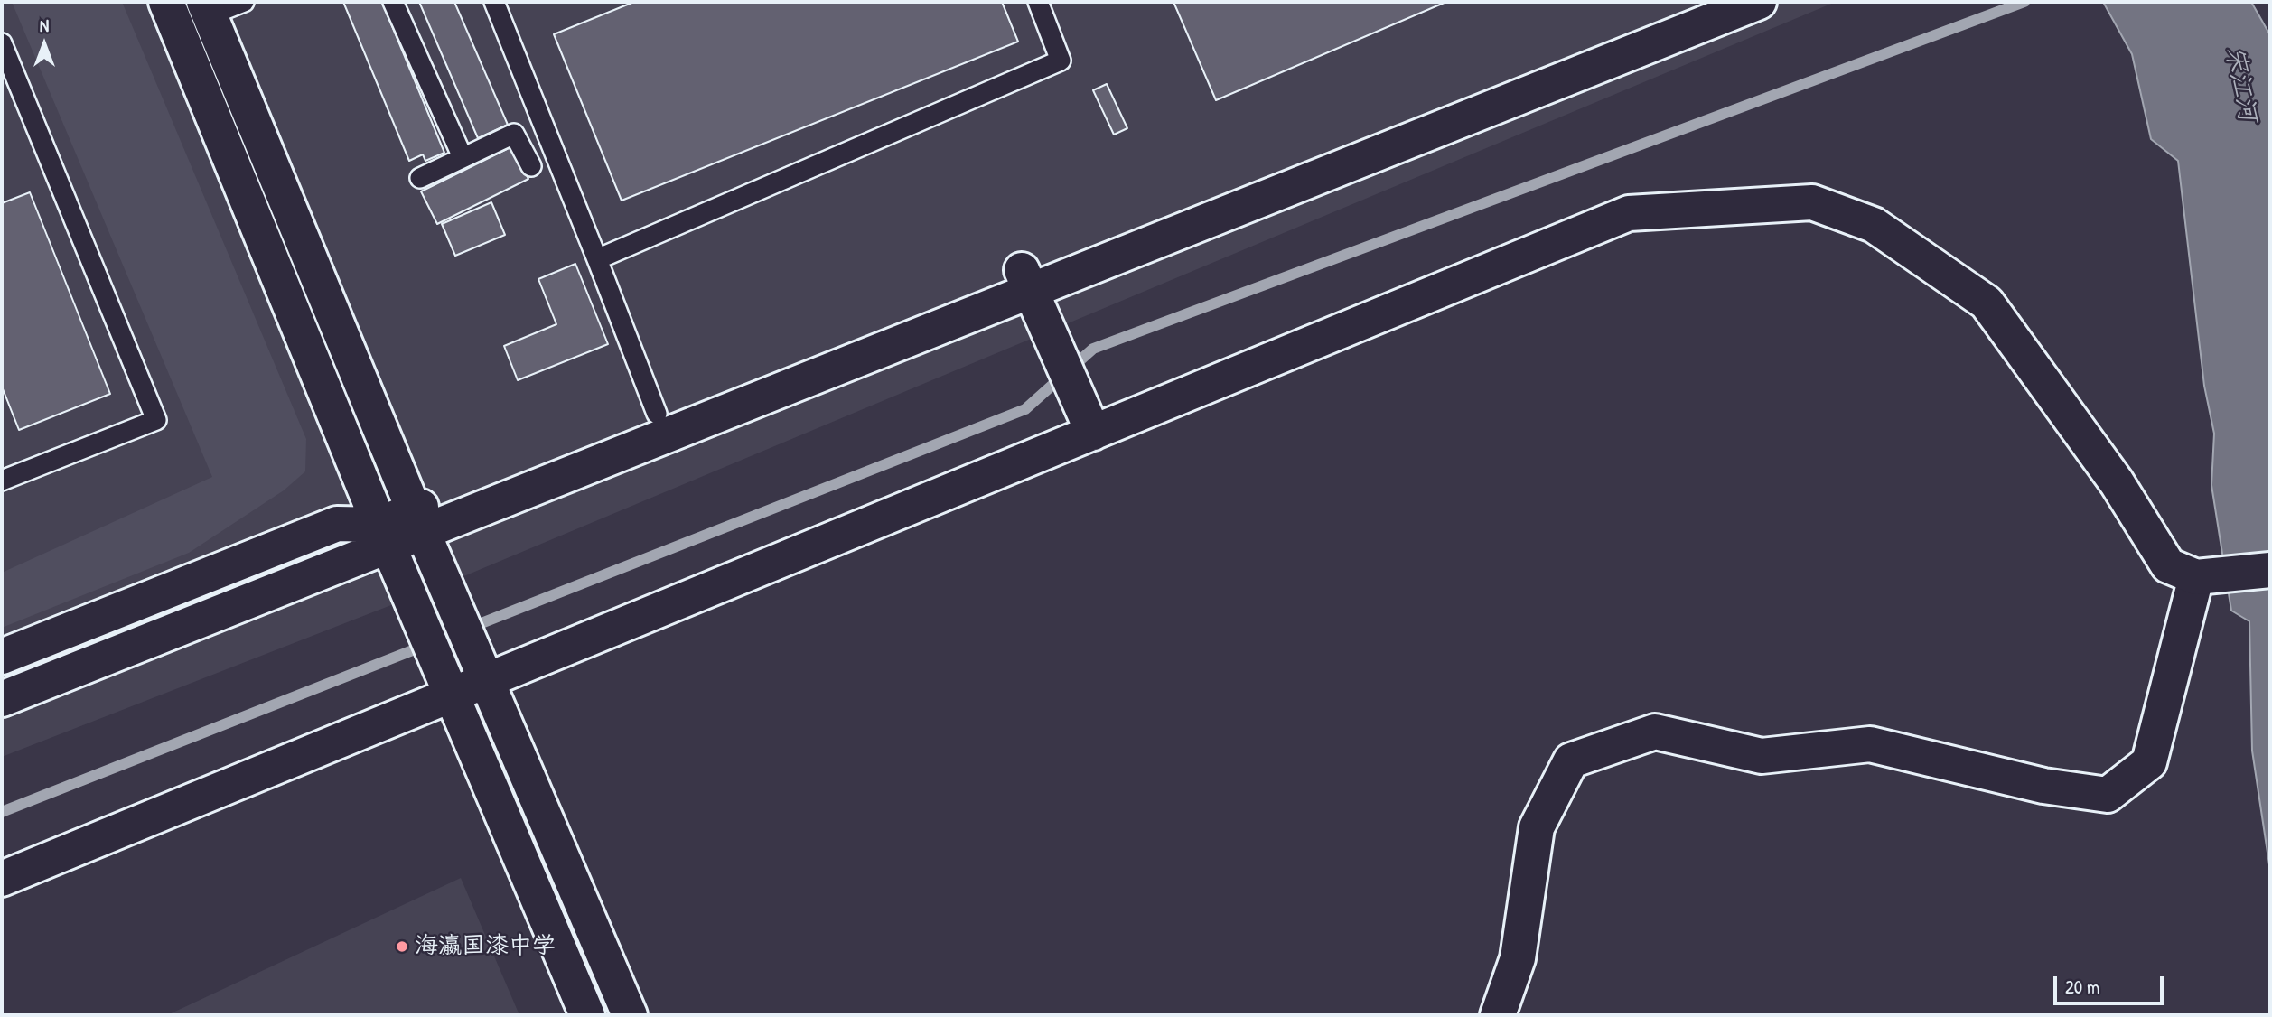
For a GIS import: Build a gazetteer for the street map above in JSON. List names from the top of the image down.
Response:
{
  "water": ["宋江河"],
  "places": ["海瀛国漆中学"],
  "scale_bar": "20 m",
  "north": "top"
}
